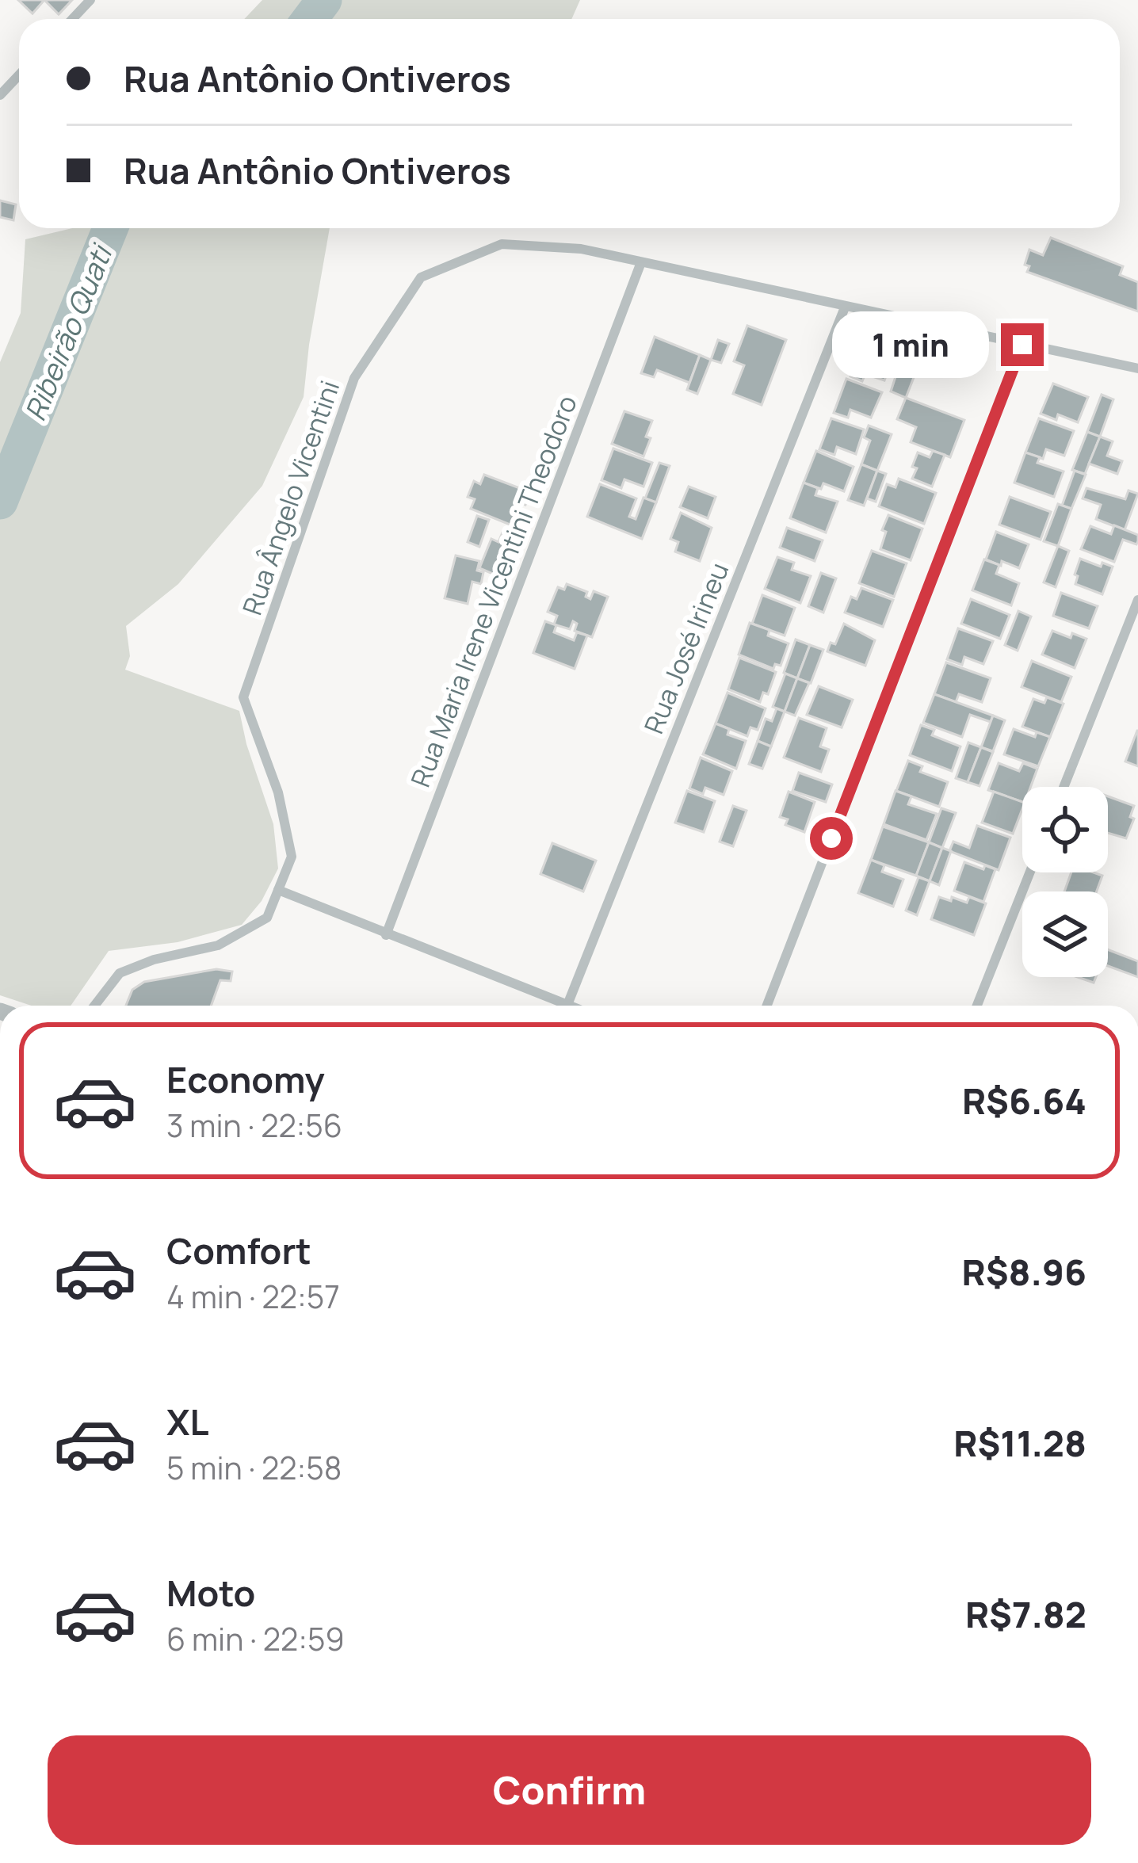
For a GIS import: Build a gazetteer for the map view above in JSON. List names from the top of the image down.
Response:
{
  "streets": {
    "street": ["Rua Ângelo Vicentini", "Rua Maria Irene Vicentini Theodoro", "Rua José Irineu"]
  },
  "crossings": [
    ["Rua Ângelo Vicentini", "Rua Maria Irene Vicentini Theodoro"],
    ["Rua Ângelo Vicentini", "Rua José Irineu"]
  ],
  "water": ["Ribeirão Quati"],
  "page": {
    "banner": ["Rua Antônio Ontiveros", "Rua Antônio Ontiveros"],
    "bubble": "1 min",
    "list": [
      {
        "name": "Economy",
        "note": "3 min · 22:56",
        "value": "R$6.64"
      },
      {
        "name": "Comfort",
        "note": "4 min · 22:57",
        "value": "R$8.96"
      },
      {
        "name": "XL",
        "note": "5 min · 22:58",
        "value": "R$11.28"
      },
      {
        "name": "Moto",
        "note": "6 min · 22:59",
        "value": "R$7.82"
      }
    ],
    "buttons": "Confirm"
  }
}
